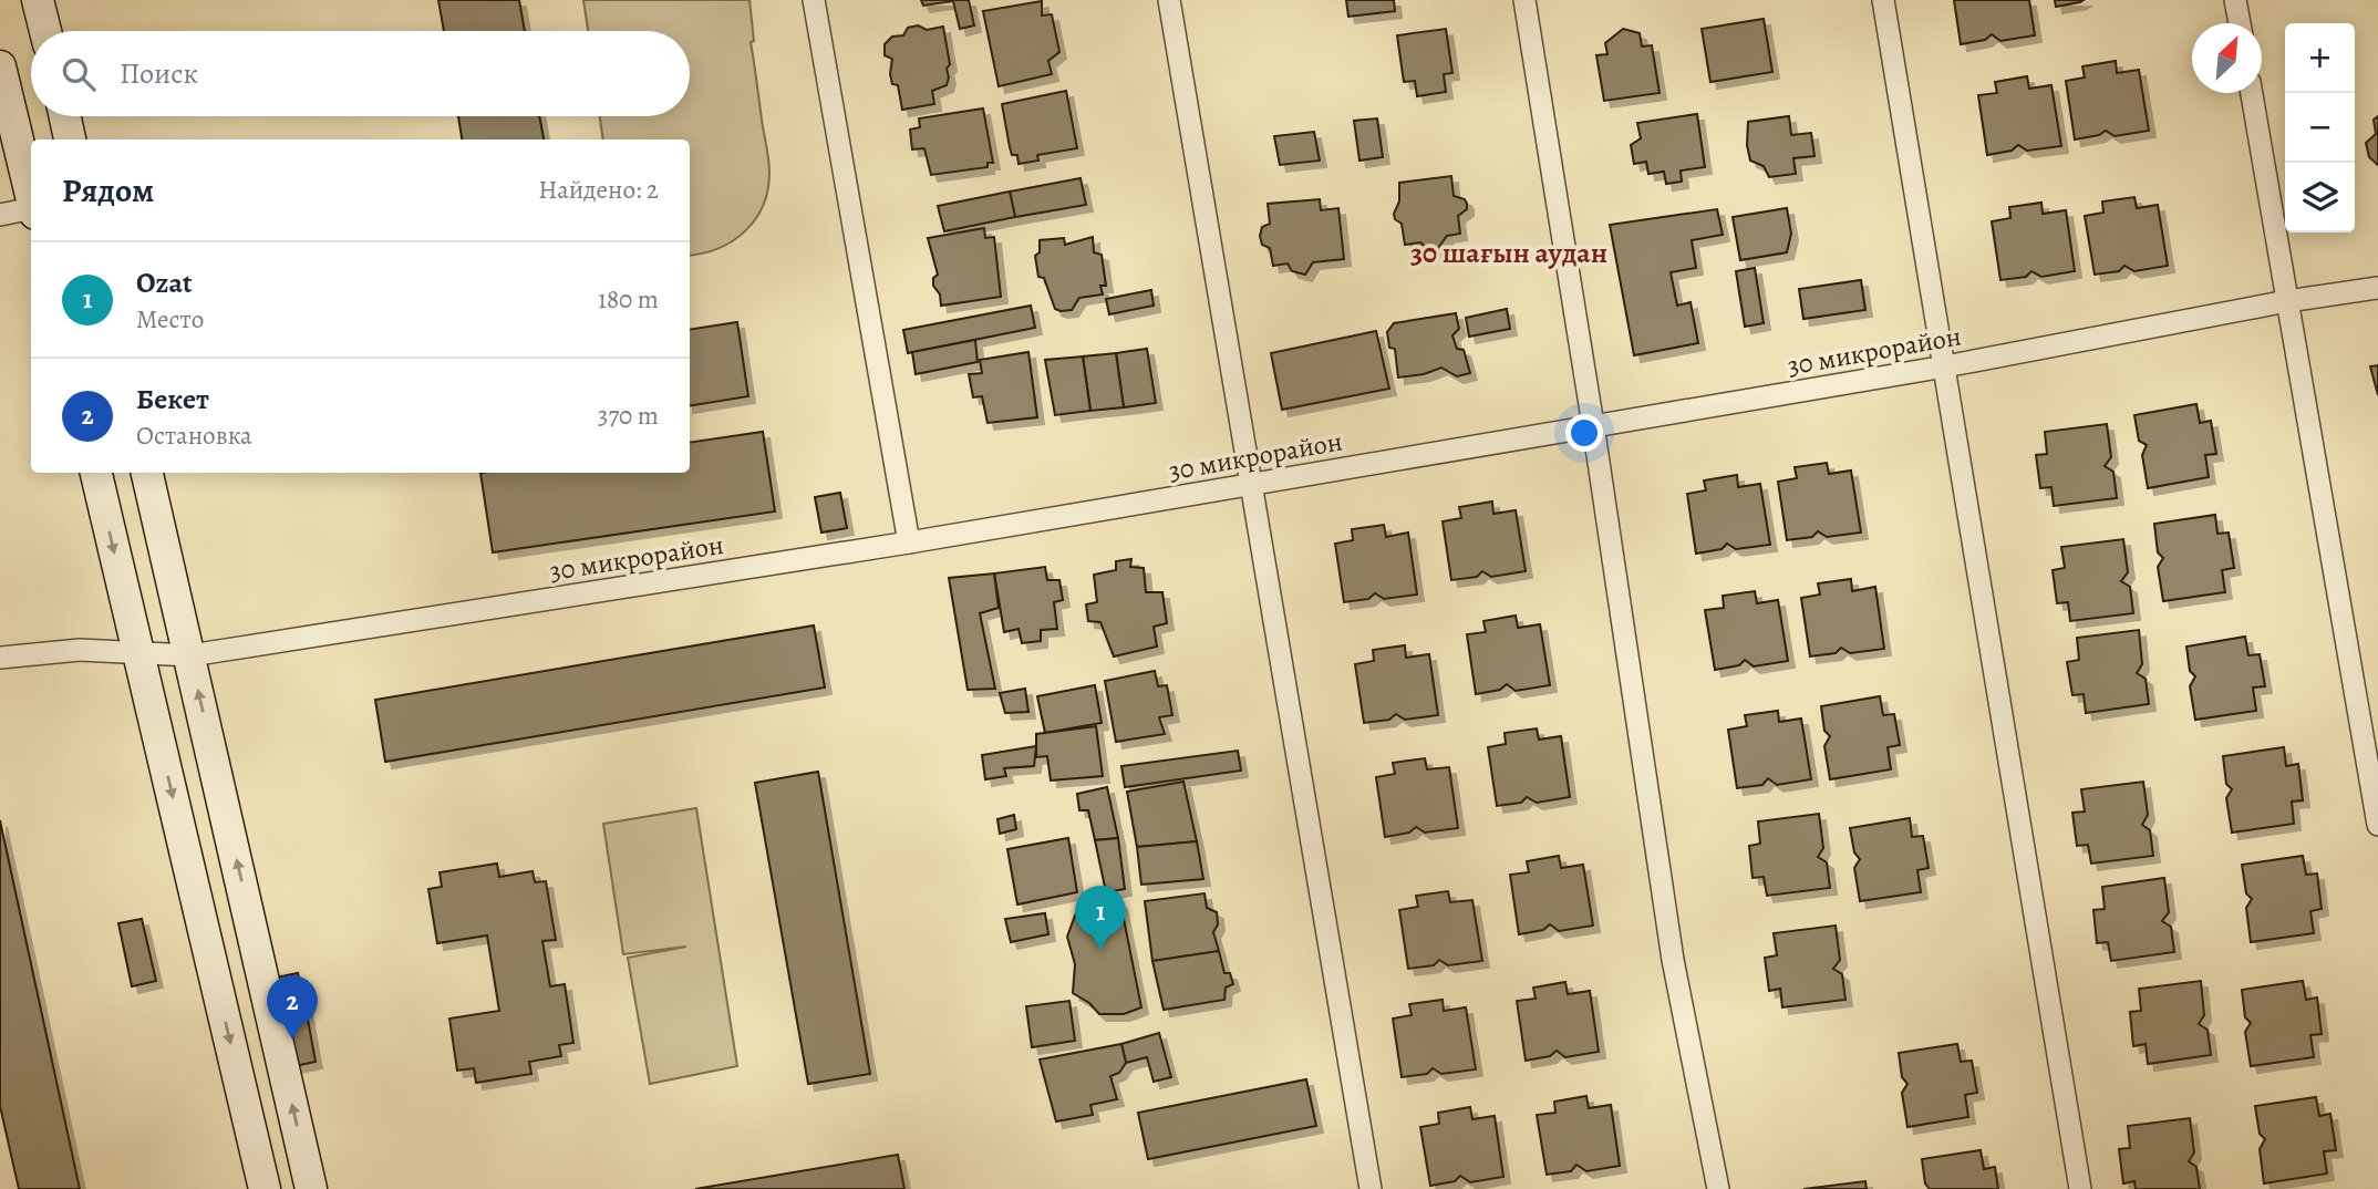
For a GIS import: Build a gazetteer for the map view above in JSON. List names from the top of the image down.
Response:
{
  "streets": {
    "street": ["30 микрорайон"]
  },
  "districts": ["30 шағын аудан"],
  "north": "top right",
  "page": {
    "map_buttons": ["+", "−"],
    "search": "Поиск",
    "heading": ["Рядом", "Найдено: 2"],
    "list": [
      {
        "mark": "1",
        "name": "Ozat",
        "note": "Место",
        "value": "180 m"
      },
      {
        "mark": "2",
        "name": "Бекет",
        "note": "Остановка",
        "value": "370 m"
      }
    ],
    "pins": ["1", "2"]
  }
}
